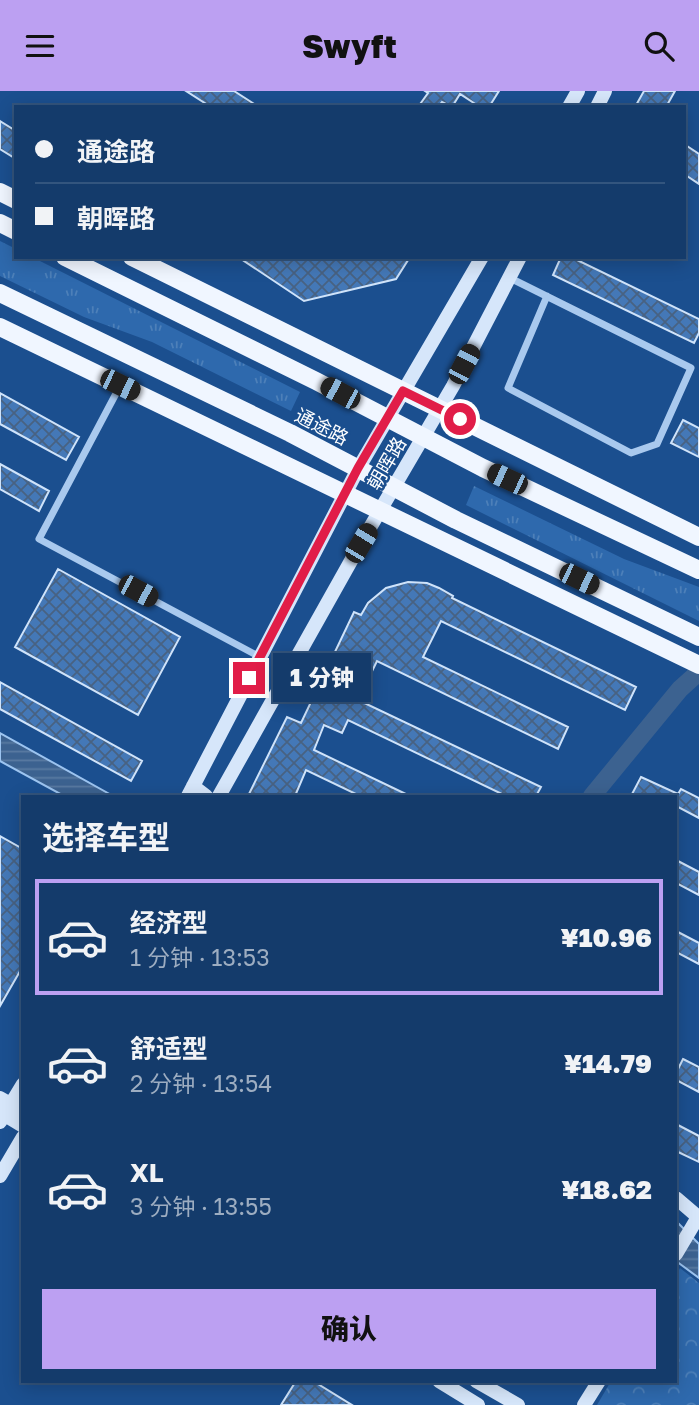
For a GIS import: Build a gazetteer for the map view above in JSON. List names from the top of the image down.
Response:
{
  "streets": {
    "main road": ["通途路", "朝晖路"]
  },
  "crossings": [
    ["通途路", "朝晖路"]
  ],
  "page": {
    "header": "Swyft",
    "banner": ["通途路", "朝晖路"],
    "bubble": "1 分钟",
    "heading": "选择车型",
    "list": [
      {
        "name": "经济型",
        "note": "1 分钟 · 13:53",
        "value": "¥10.96"
      },
      {
        "name": "舒适型",
        "note": "2 分钟 · 13:54",
        "value": "¥14.79"
      },
      {
        "name": "XL",
        "note": "3 分钟 · 13:55",
        "value": "¥18.62"
      }
    ],
    "buttons": "确认"
  }
}
